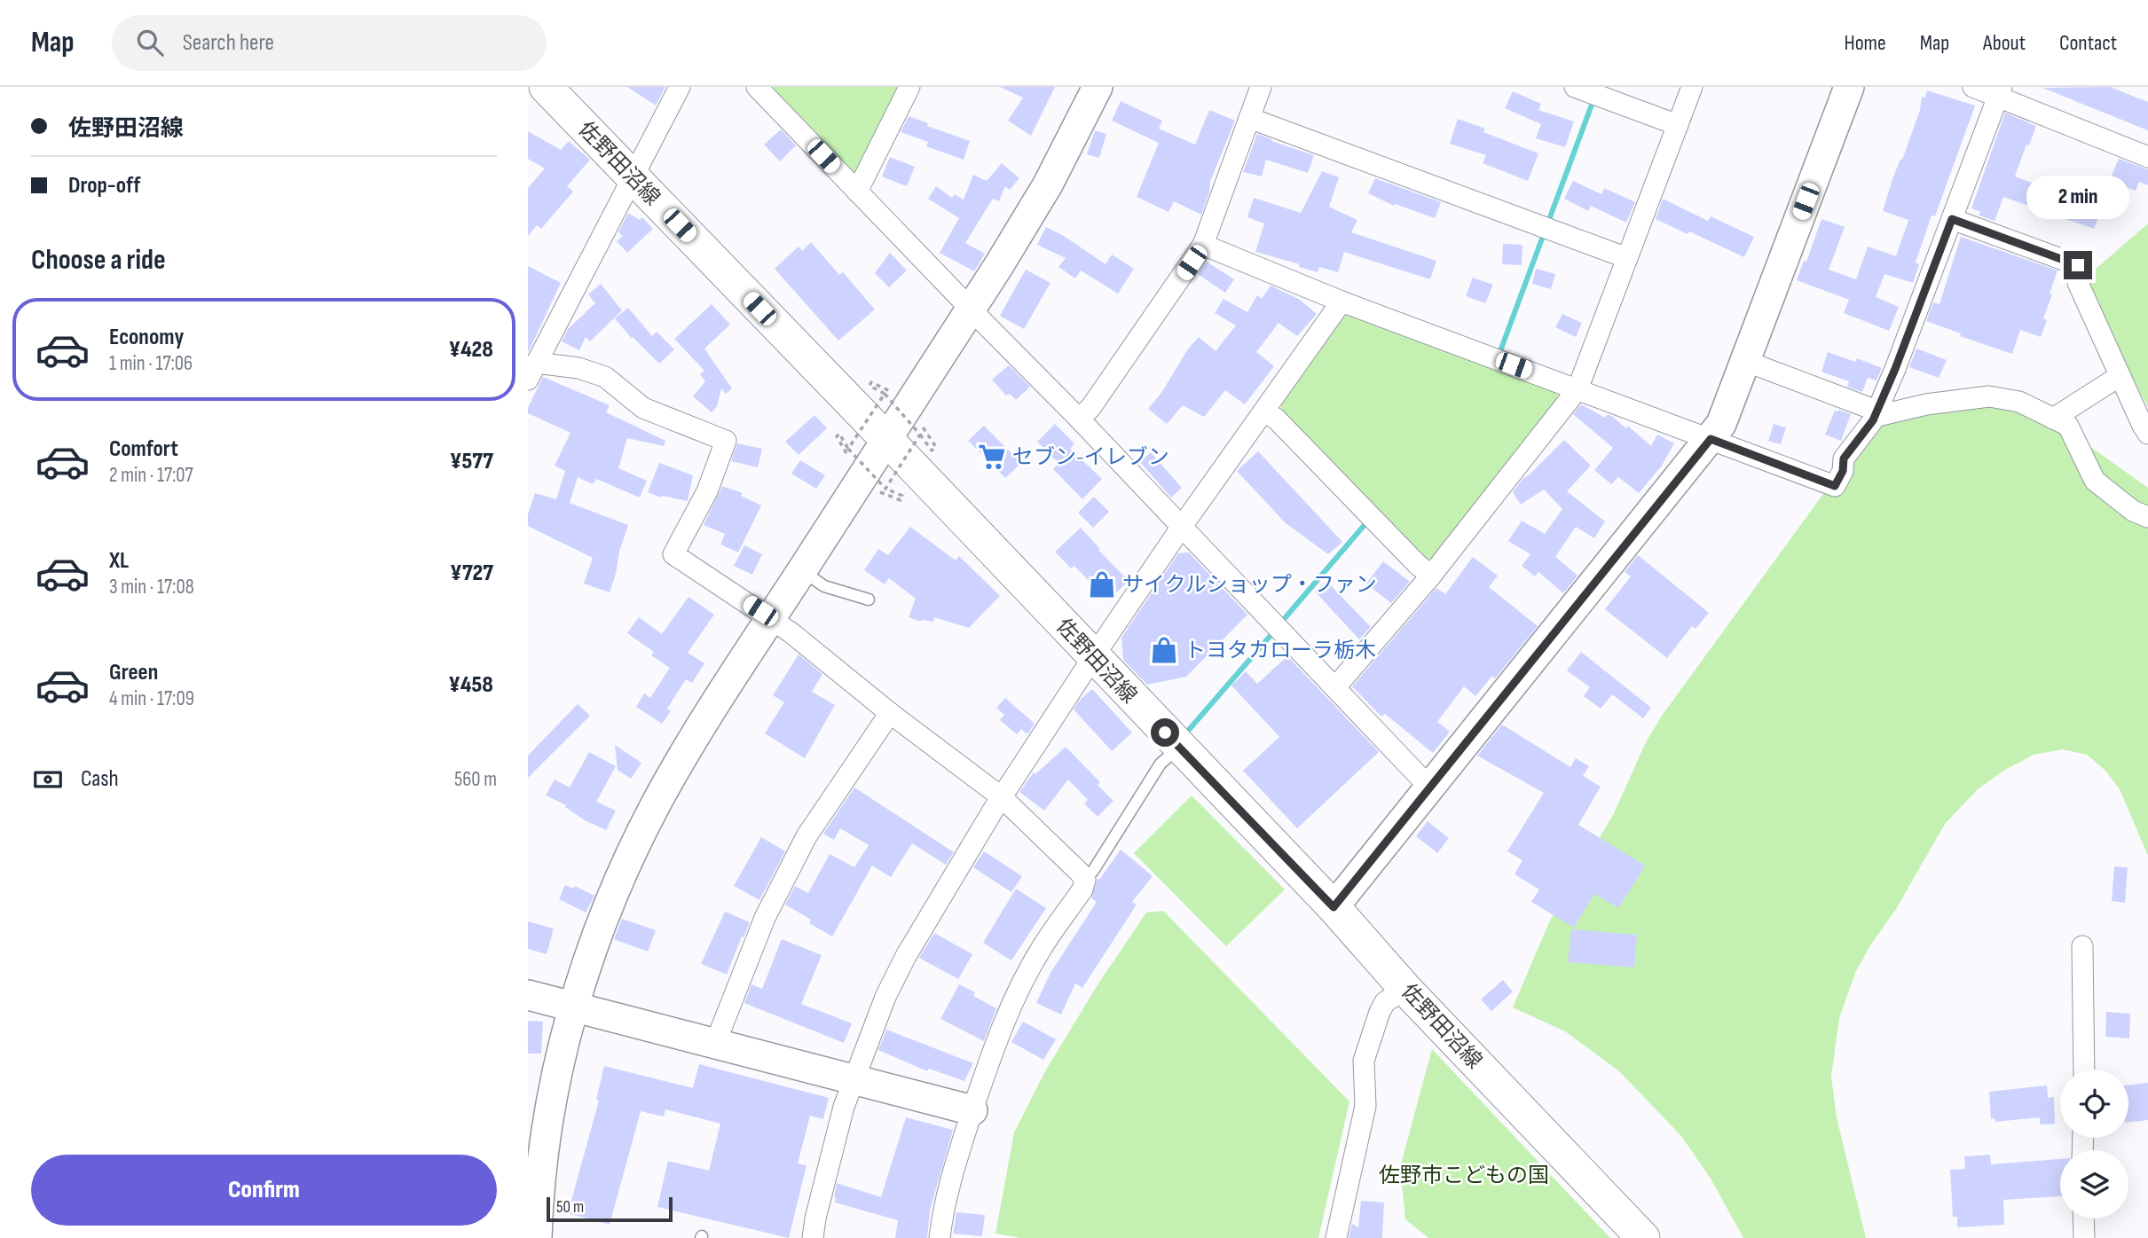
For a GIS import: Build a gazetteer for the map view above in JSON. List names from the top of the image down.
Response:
{
  "streets": {
    "main road": ["佐野田沼線"]
  },
  "parks": ["佐野市こどもの国"],
  "places": {
    "supermarket": ["セブン-イレブン"],
    "shop": ["サイクルショップ・ファン", "トヨタカローラ栃木"]
  },
  "scale_bar": "50 m",
  "page": {
    "header": "Map",
    "search": "Search here",
    "nav": [
      "Home",
      "Map",
      "About",
      "Contact"
    ],
    "banner": ["佐野田沼線", "Drop-off"],
    "bubble": "2 min",
    "heading": "Choose a ride",
    "list": [
      {
        "name": "Economy",
        "note": "1 min · 17:06",
        "value": "¥428"
      },
      {
        "name": "Comfort",
        "note": "2 min · 17:07",
        "value": "¥577"
      },
      {
        "name": "XL",
        "note": "3 min · 17:08",
        "value": "¥727"
      },
      {
        "name": "Green",
        "note": "4 min · 17:09",
        "value": "¥458"
      }
    ],
    "pay": ["Cash", "560 m"],
    "buttons": "Confirm",
    "scale": "50 m"
  }
}
